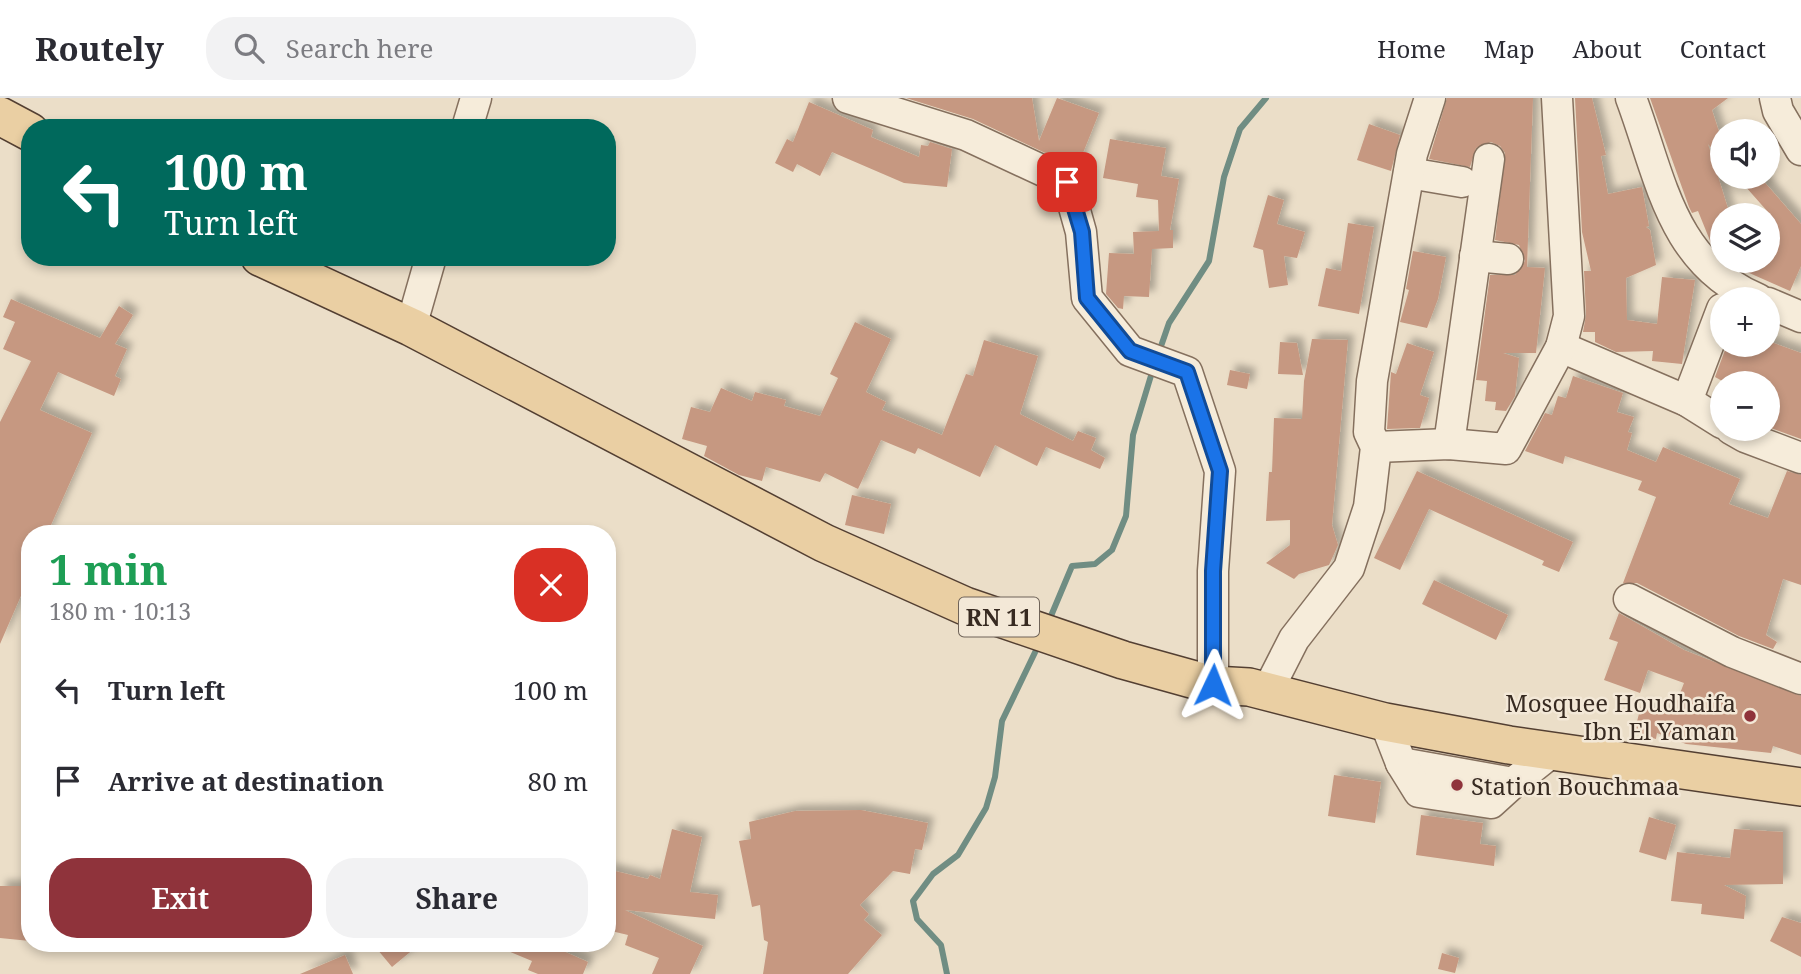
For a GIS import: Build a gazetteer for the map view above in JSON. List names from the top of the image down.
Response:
{
  "streets": {
    "main road": ["RN 11"]
  },
  "places": ["Mosquee Houdhaifa Ibn El Yaman", "Station Bouchmaa"],
  "page": {
    "header": "Routely",
    "search": "Search here",
    "nav": [
      "Home",
      "Map",
      "About",
      "Contact"
    ],
    "map_buttons": ["+", "−"],
    "turn": ["100 m", "Turn left"],
    "heading": ["1 min", "180 m · 10:13"],
    "list": [
      {
        "name": "Turn left",
        "value": "100 m"
      },
      {
        "name": "Arrive at destination",
        "value": "80 m"
      }
    ],
    "buttons": ["Exit", "Share"]
  }
}
